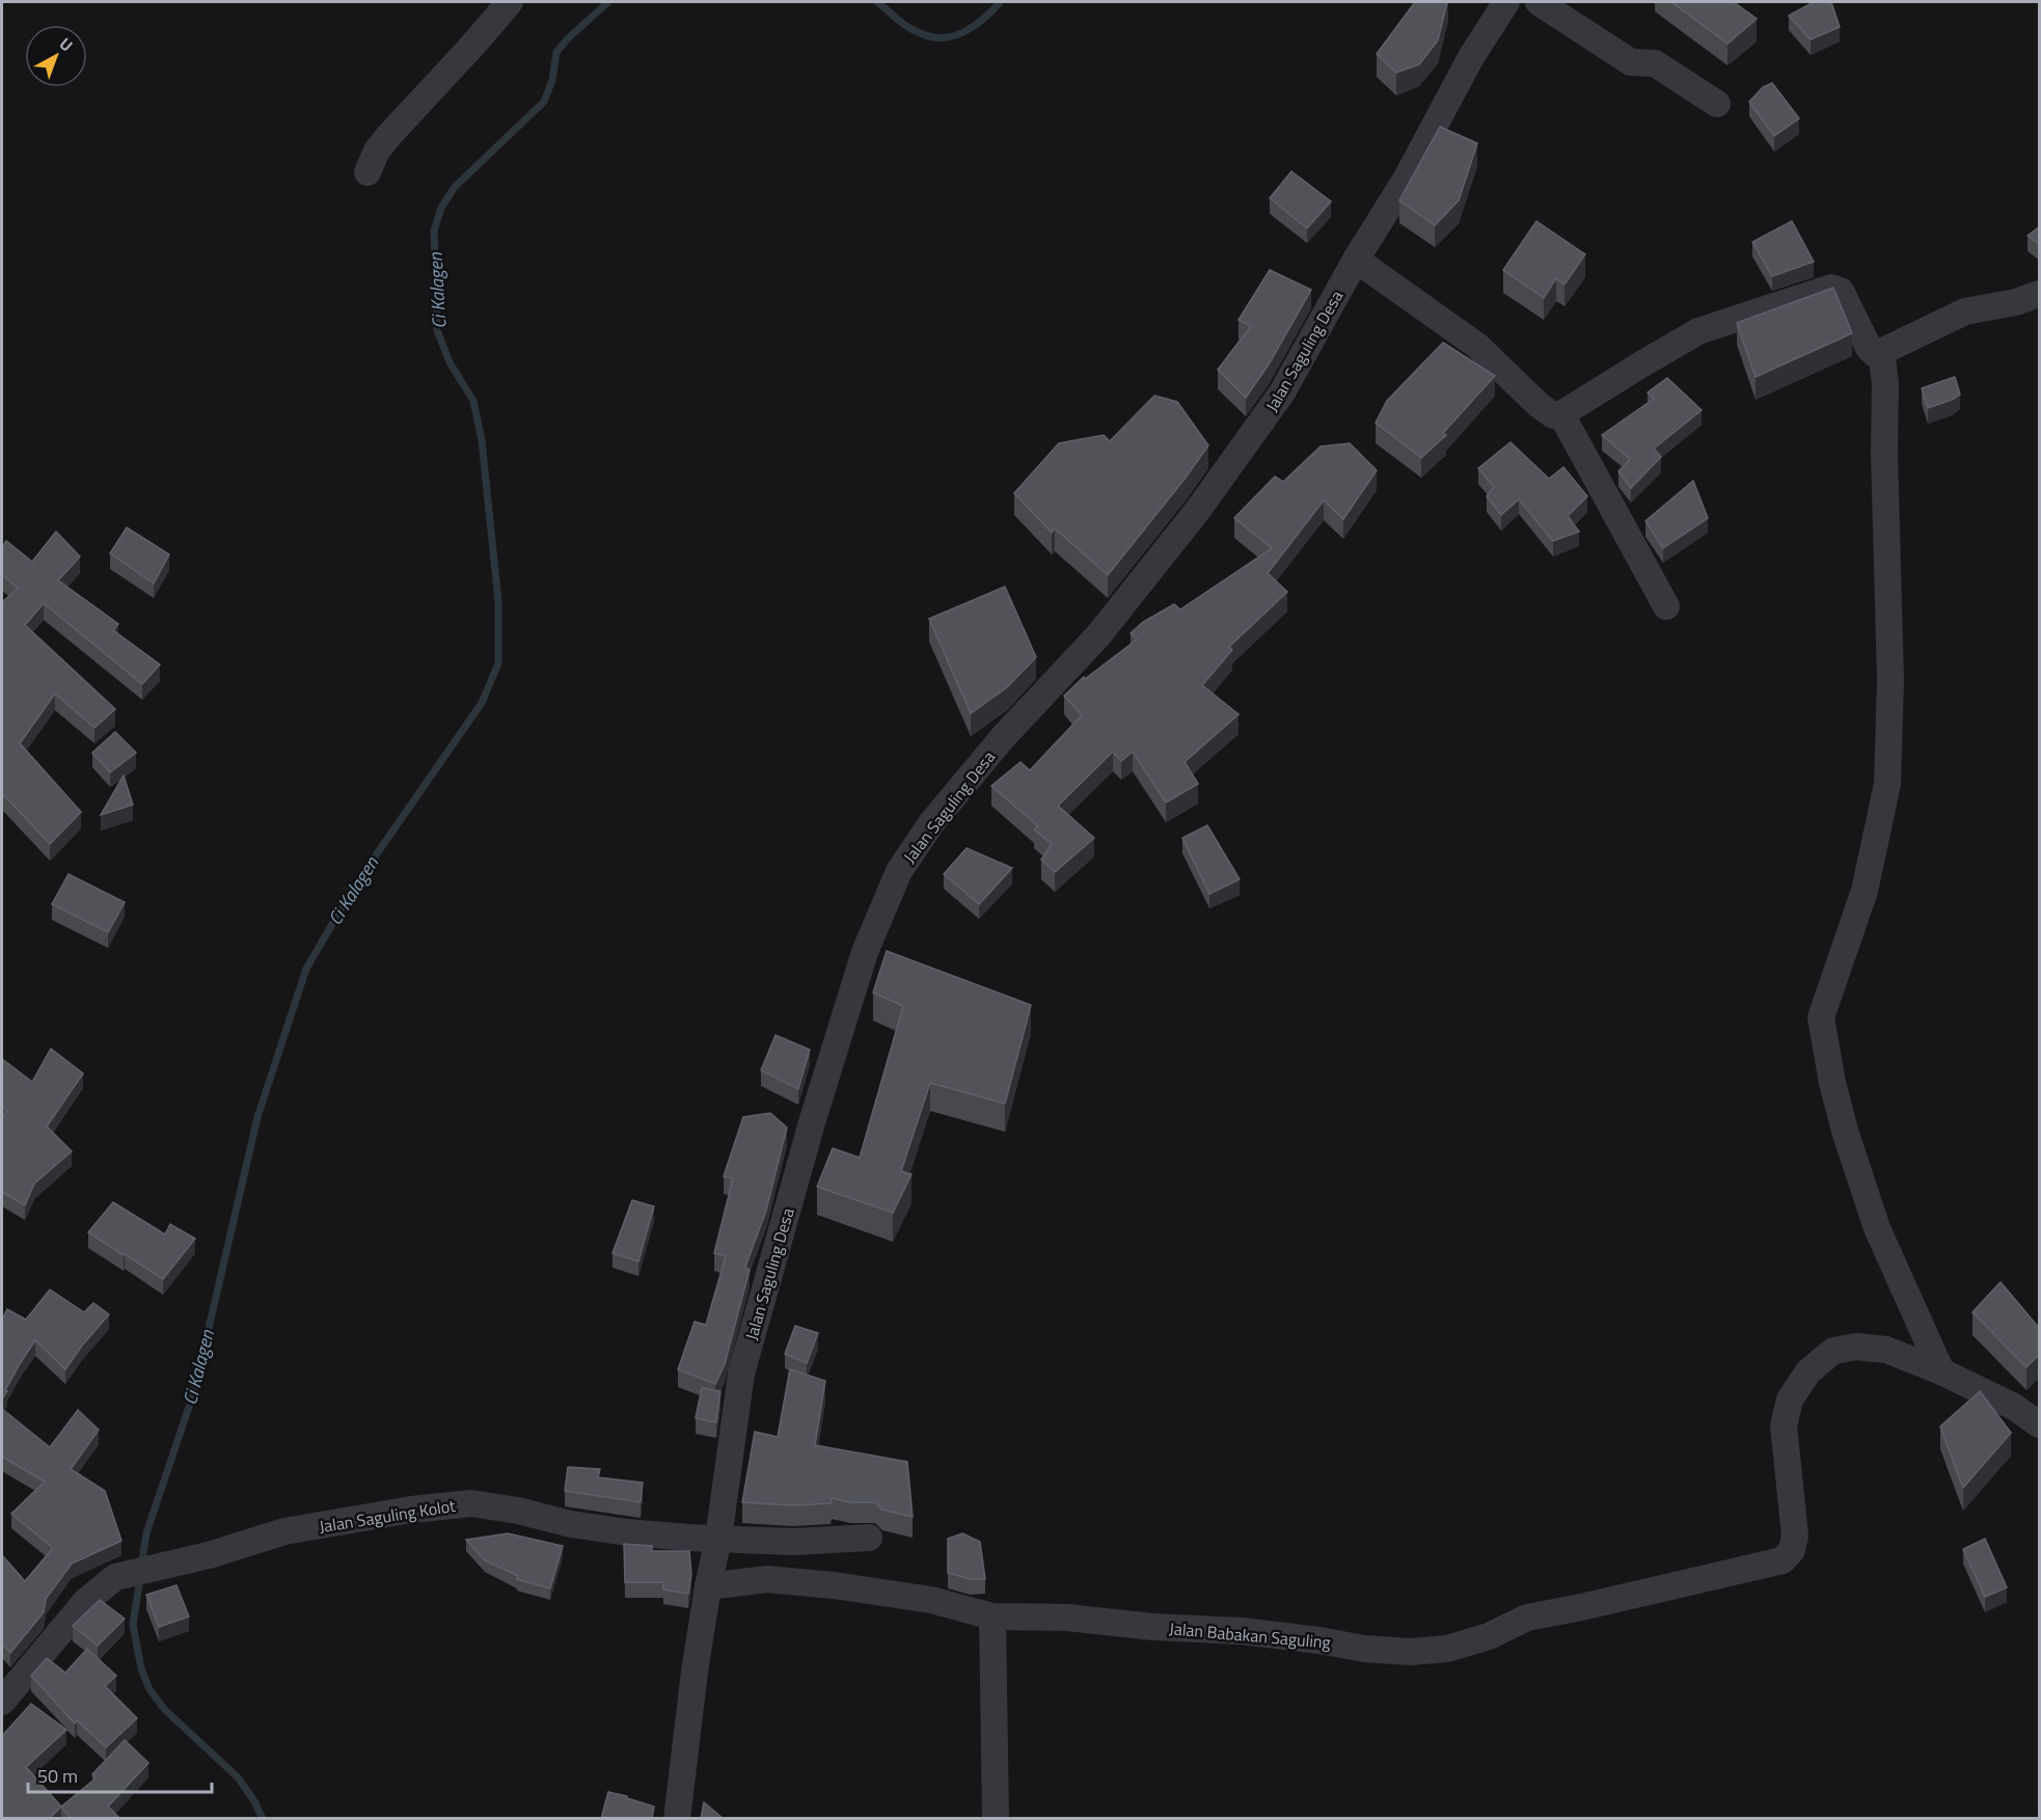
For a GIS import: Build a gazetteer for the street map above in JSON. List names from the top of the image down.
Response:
{
  "streets": {
    "street": ["Jalan Saguling Desa", "Jalan Saguling Kolot", "Jalan Babakan Saguling"]
  },
  "crossings": [
    ["Jalan Saguling Desa", "Jalan Saguling Kolot"],
    ["Jalan Saguling Desa", "Jalan Babakan Saguling"]
  ],
  "water": ["Ci Kalagen"],
  "scale_bar": "50 m",
  "north": "top right"
}
